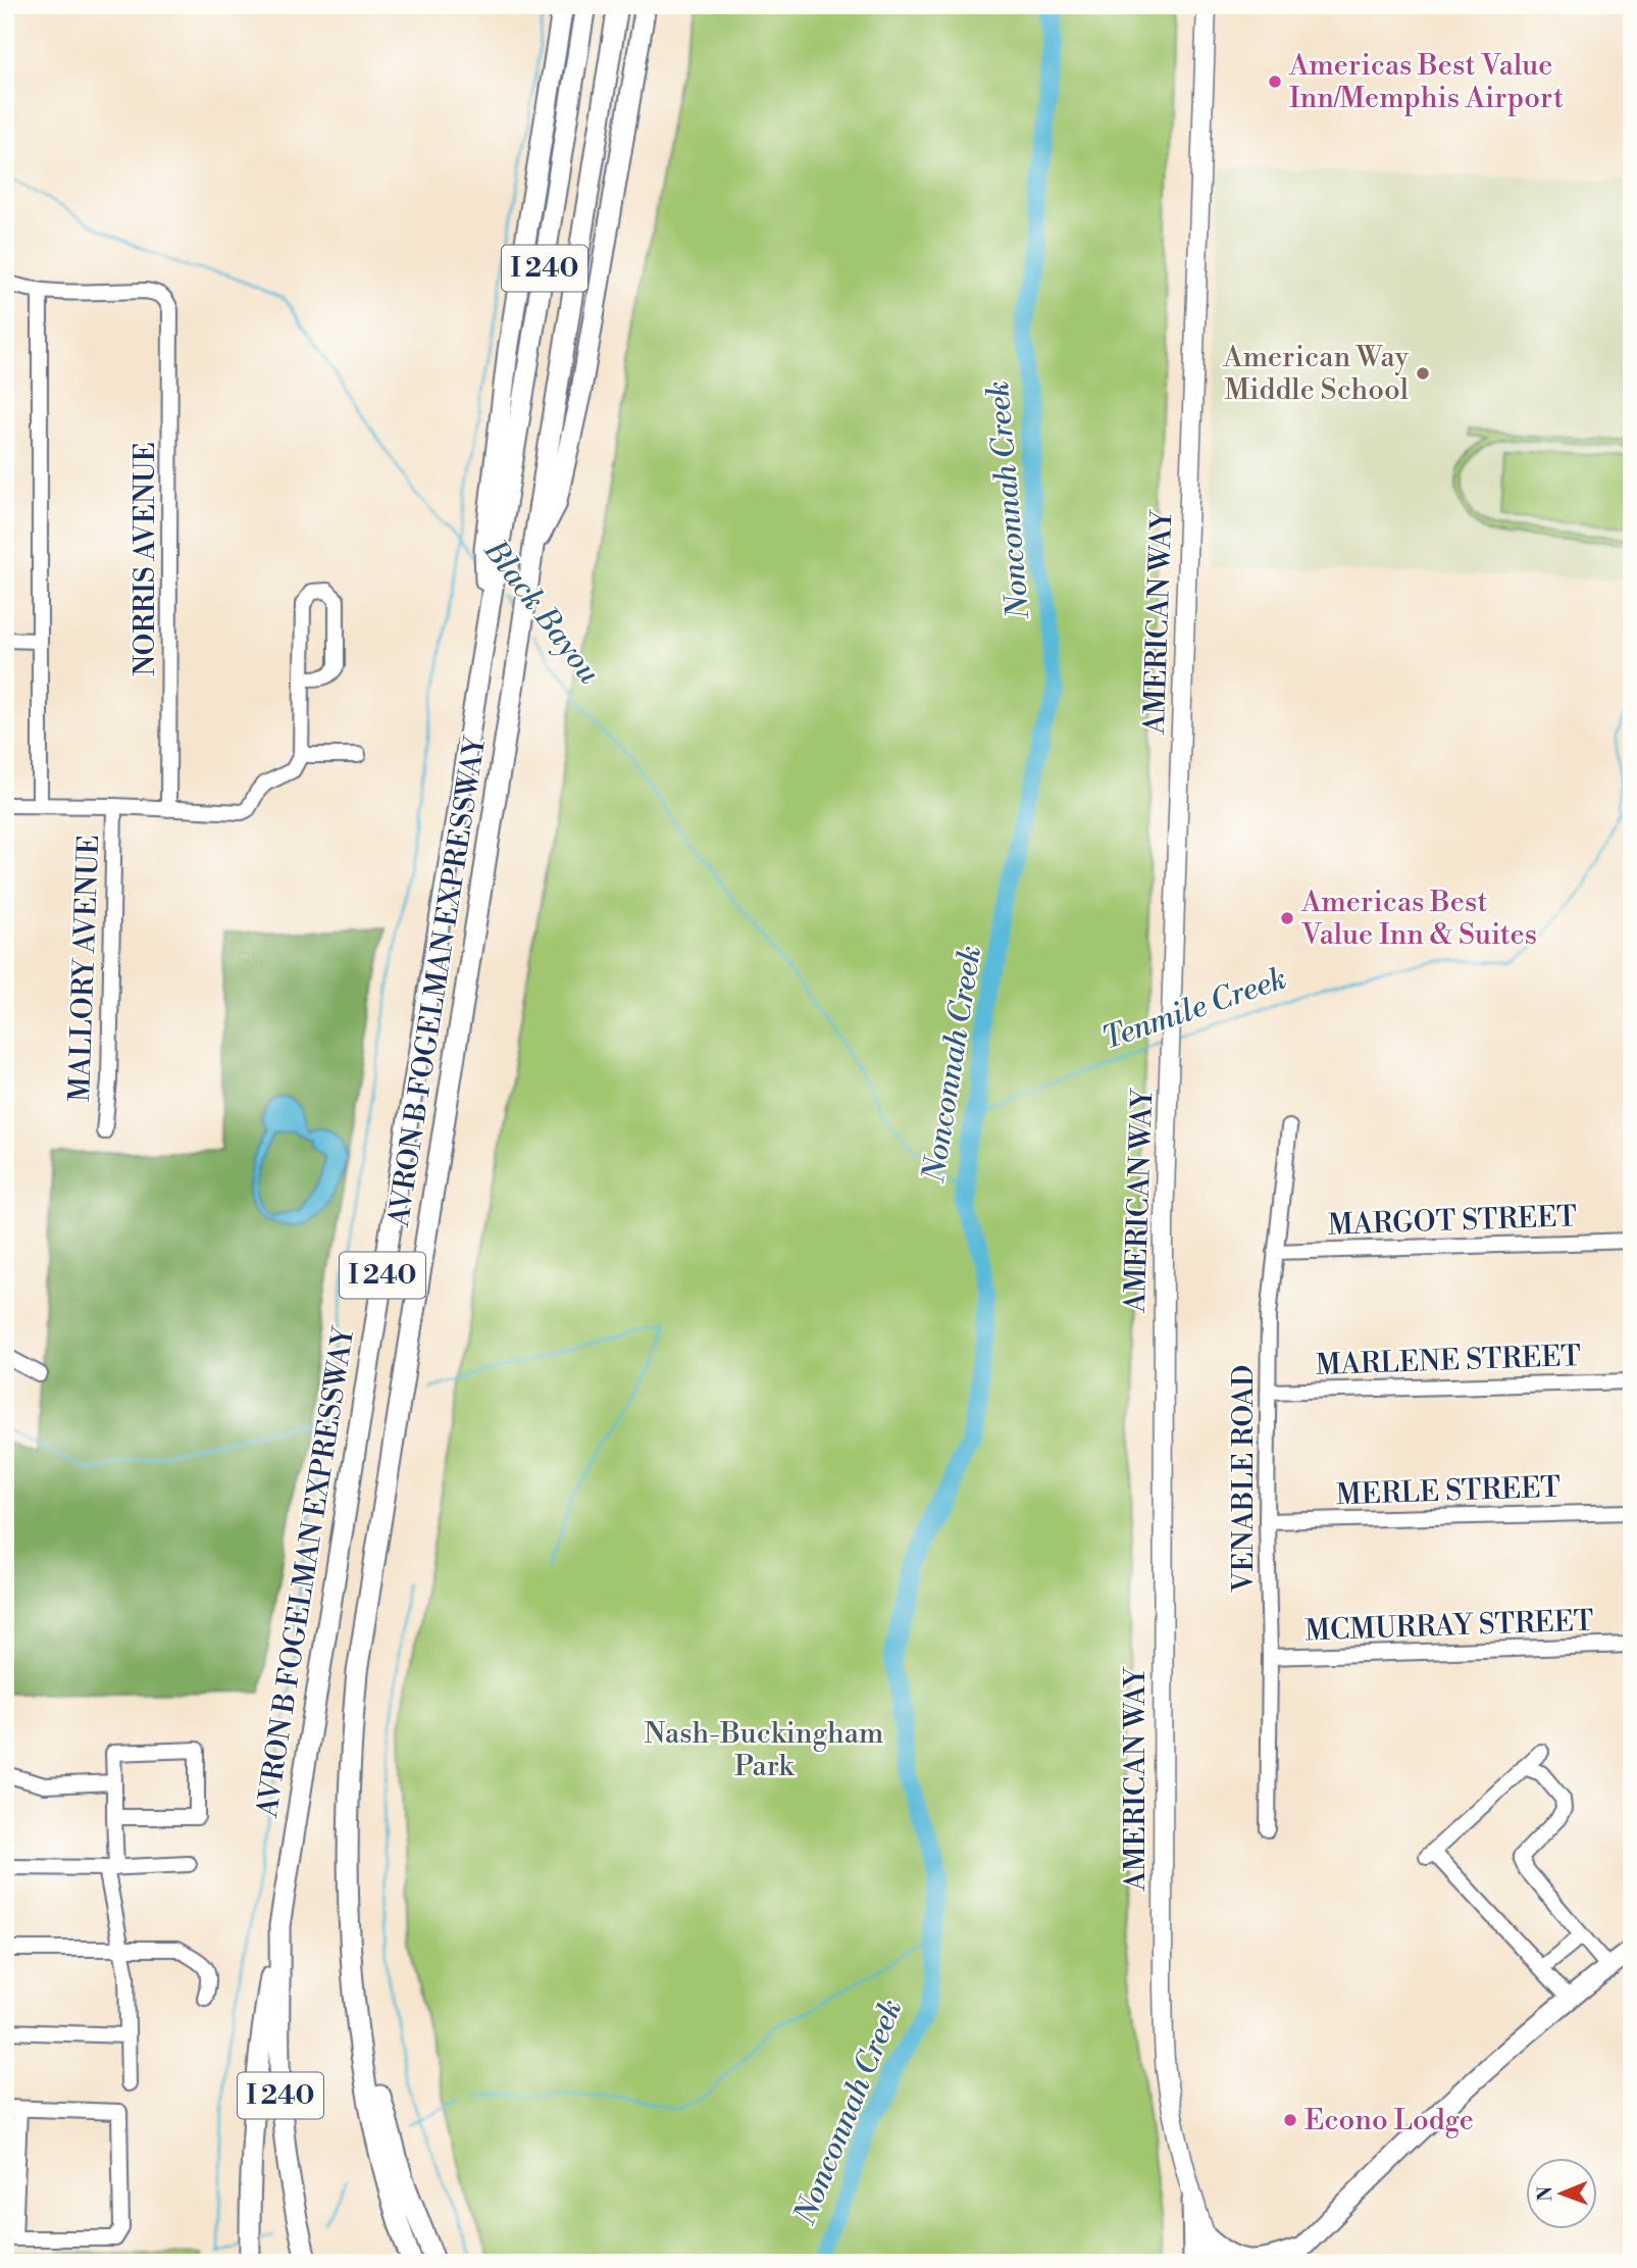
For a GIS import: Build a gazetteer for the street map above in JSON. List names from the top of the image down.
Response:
{
  "streets": {
    "highway": ["I 240", "AVRON B FOGELMAN EXPRESSWAY"],
    "main road": ["AMERICAN WAY"],
    "street": [
      "NORRIS AVENUE",
      "MALLORY AVENUE",
      "MARGOT STREET",
      "MARLENE STREET",
      "VENABLE ROAD",
      "MERLE STREET",
      "MCMURRAY STREET"
    ]
  },
  "crossings": [
    ["I 240", "AVRON B FOGELMAN EXPRESSWAY"],
    ["MARGOT STREET", "VENABLE ROAD"],
    ["MARLENE STREET", "VENABLE ROAD"],
    ["VENABLE ROAD", "MERLE STREET"],
    ["VENABLE ROAD", "MCMURRAY STREET"]
  ],
  "water": ["Nonconnah Creek", "Black Bayou", "Tenmile Creek"],
  "parks": ["Nash-Buckingham Park"],
  "places": [
    "Americas Best Value Inn/Memphis Airport",
    "American Way Middle School",
    "Americas Best Value Inn & Suites",
    "Econo Lodge"
  ],
  "north": "left"
}
